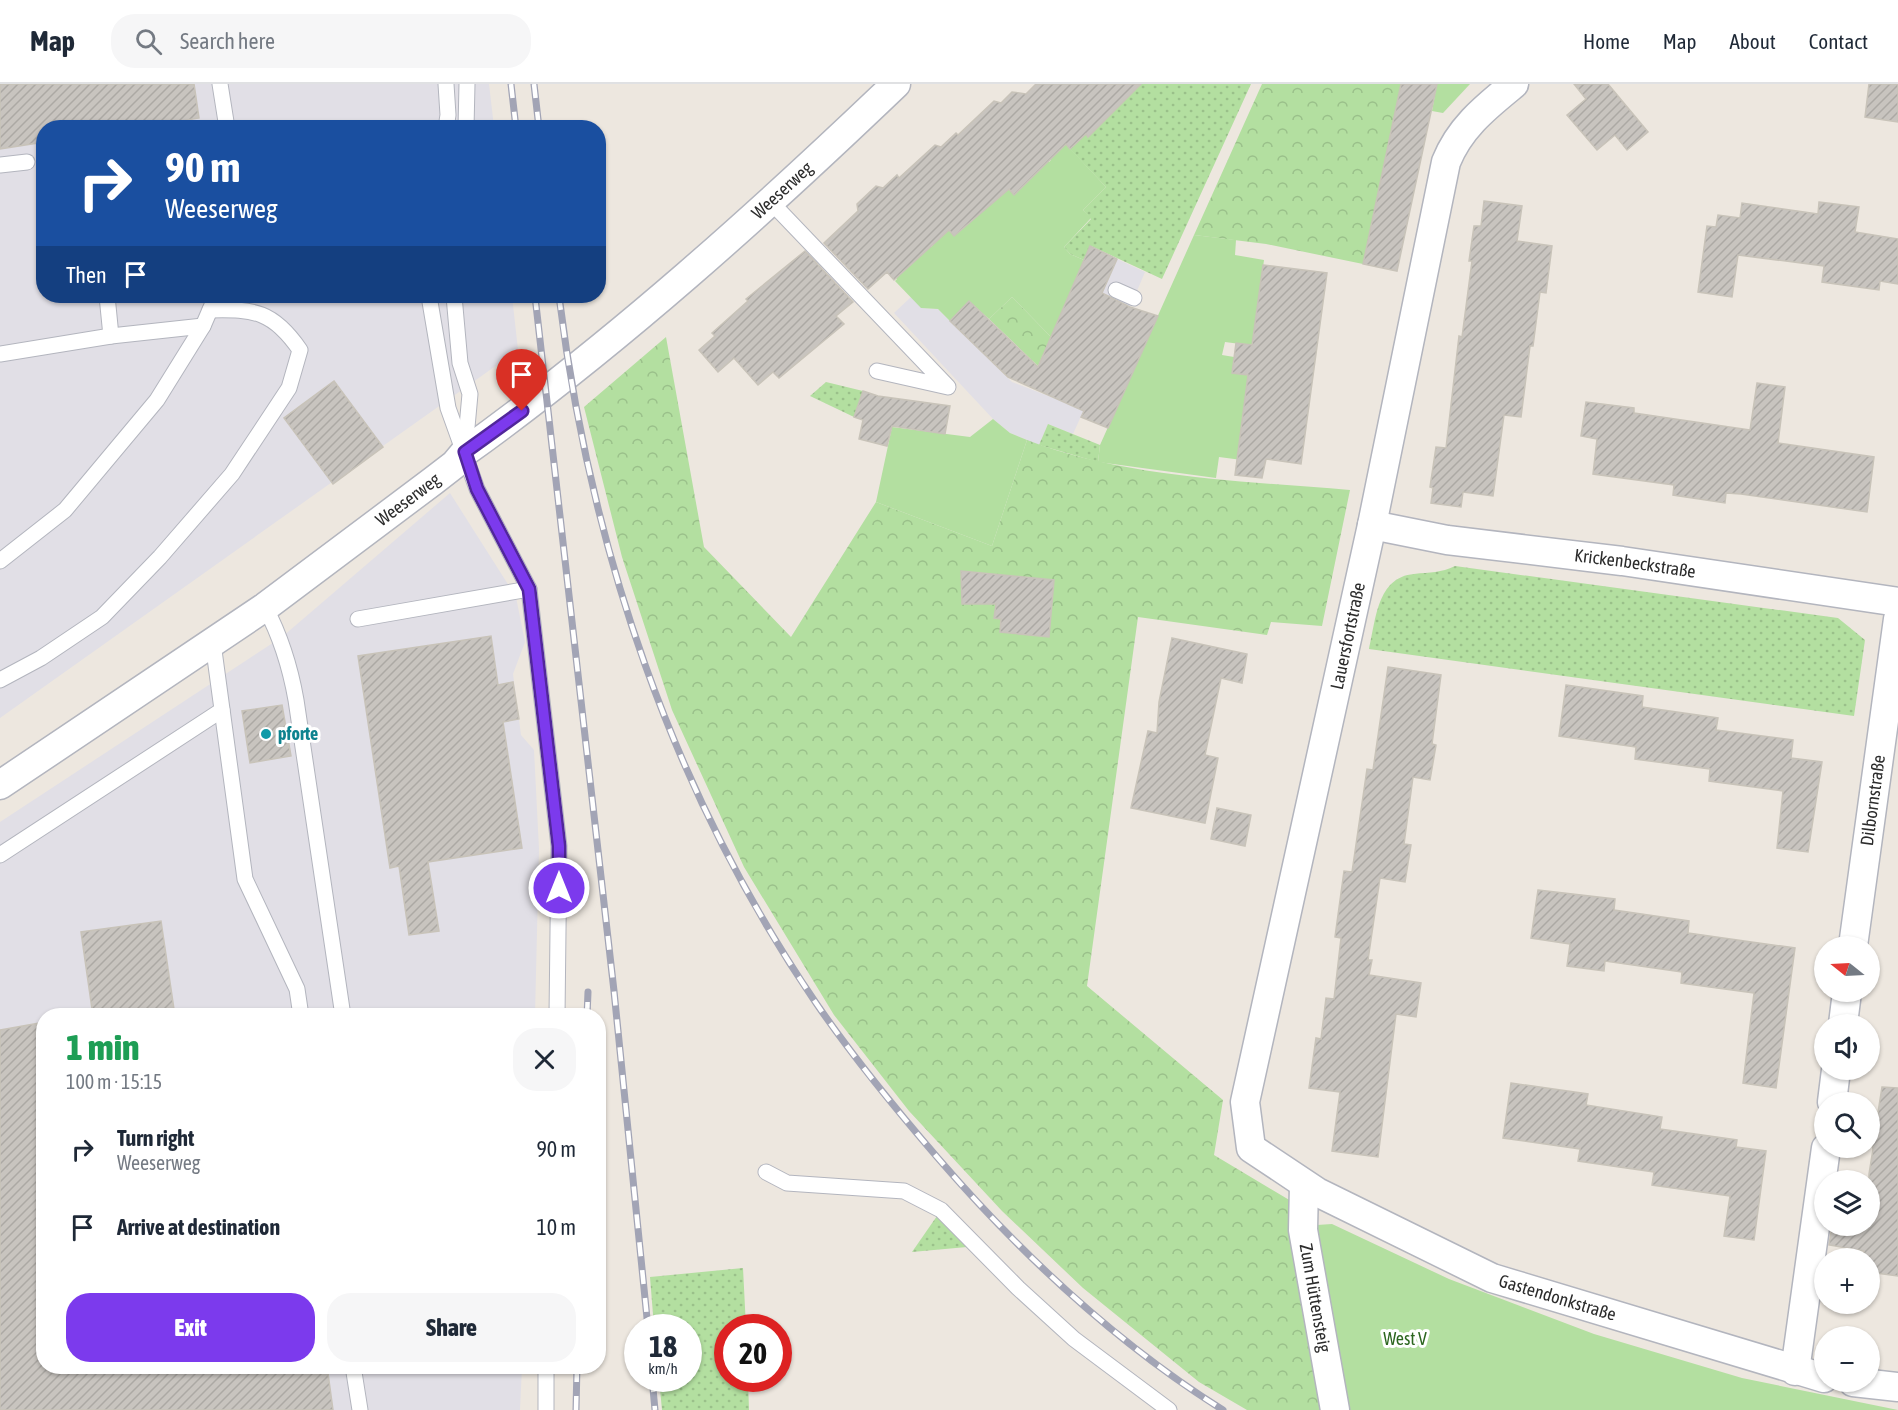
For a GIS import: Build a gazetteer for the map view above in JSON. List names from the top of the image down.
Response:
{
  "streets": {
    "street": [
      "Weeserweg",
      "Krickenbeckstraße",
      "Lauersfortstraße",
      "Dilbornstraße",
      "Zum Hüttensteig",
      "Gastendonkstraße"
    ]
  },
  "crossings": [
    ["Krickenbeckstraße", "Lauersfortstraße"],
    ["Lauersfortstraße", "Zum Hüttensteig"],
    ["Lauersfortstraße", "Gastendonkstraße"],
    ["Zum Hüttensteig", "Gastendonkstraße"]
  ],
  "parks": ["West V"],
  "places": ["pforte"],
  "north": "left",
  "page": {
    "header": "Map",
    "search": "Search here",
    "nav": [
      "Home",
      "Map",
      "About",
      "Contact"
    ],
    "turn": ["90 m", "Weeserweg"],
    "then": "Then",
    "map_buttons": ["+", "−"],
    "heading": ["1 min", "100 m · 15:15"],
    "list": [
      {
        "name": "Turn right",
        "note": "Weeserweg",
        "value": "90 m"
      },
      {
        "name": "Arrive at destination",
        "value": "10 m"
      }
    ],
    "buttons": ["Exit", "Share"],
    "speed": "18 km/h",
    "limit": "20"
  }
}
